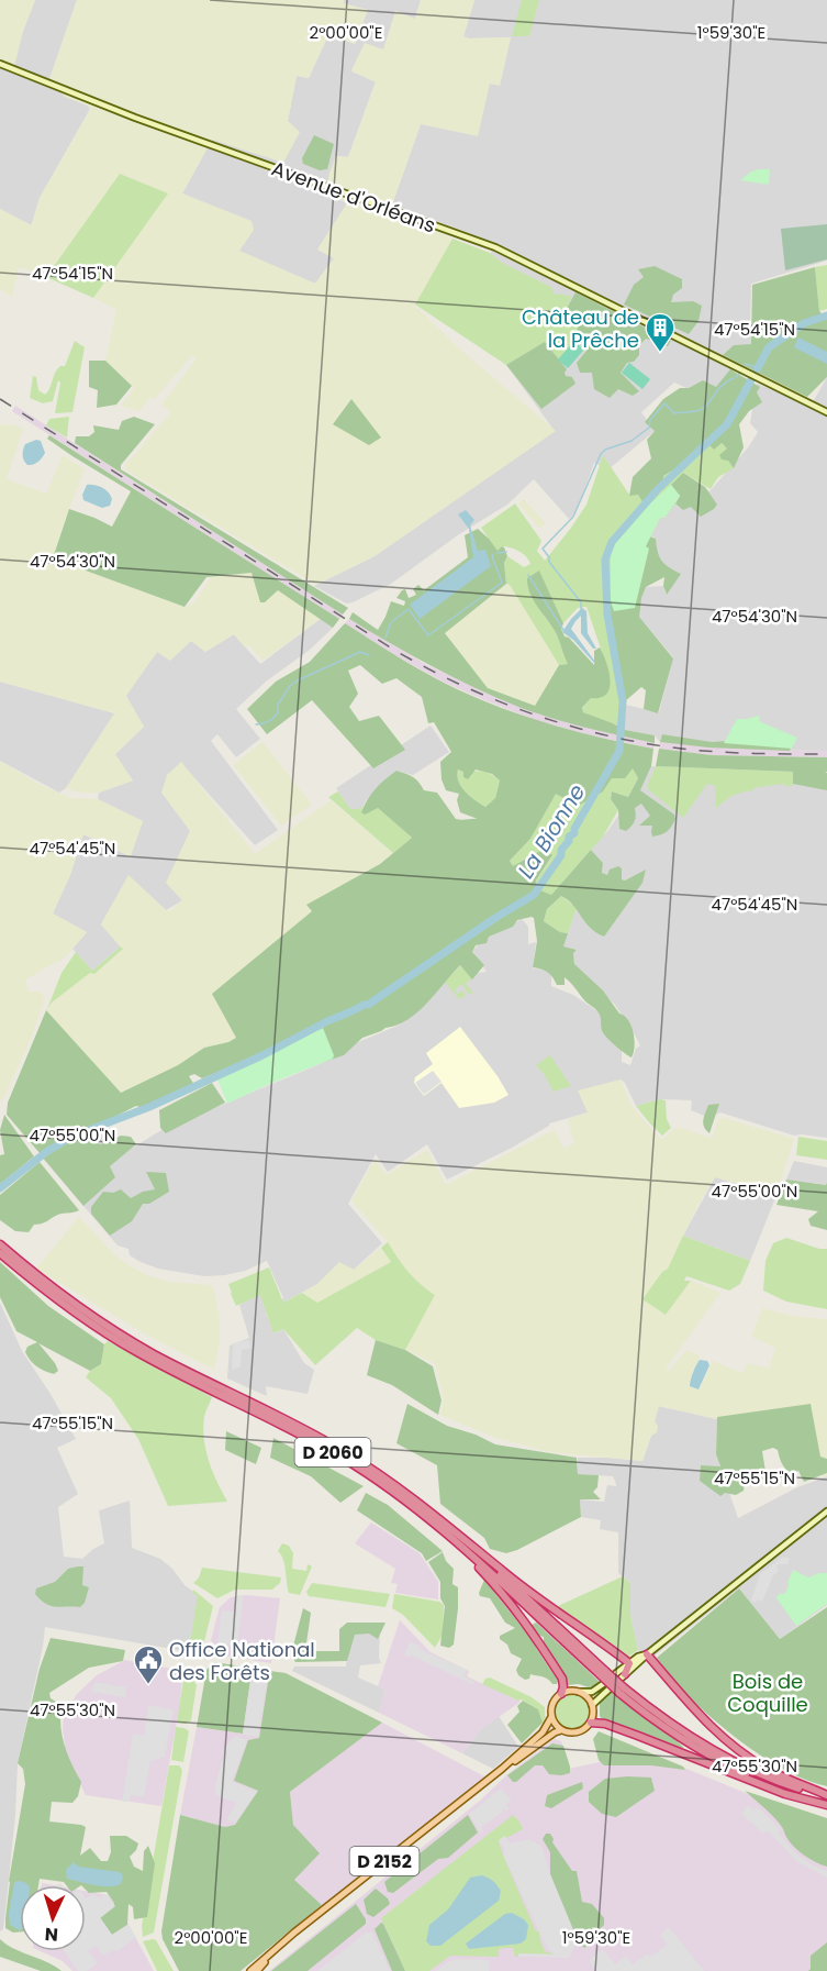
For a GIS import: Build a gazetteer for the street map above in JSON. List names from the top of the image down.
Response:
{
  "streets": {
    "highway": ["D 2060"],
    "main road": ["Avenue d'Orléans", "D 2152"]
  },
  "water": ["La Bionne"],
  "parks": ["Bois de Coquille"],
  "places": {
    "building": ["Château de la Prêche"],
    "public building": ["Office National des Forêts"]
  },
  "north": "bottom",
  "coordinates": [
    "2°00'00\"E",
    "1°59'30\"E",
    "47°54'15\"N",
    "47°54'30\"N",
    "47°54'45\"N",
    "47°55'00\"N",
    "47°55'15\"N",
    "47°55'30\"N"
  ]
}
